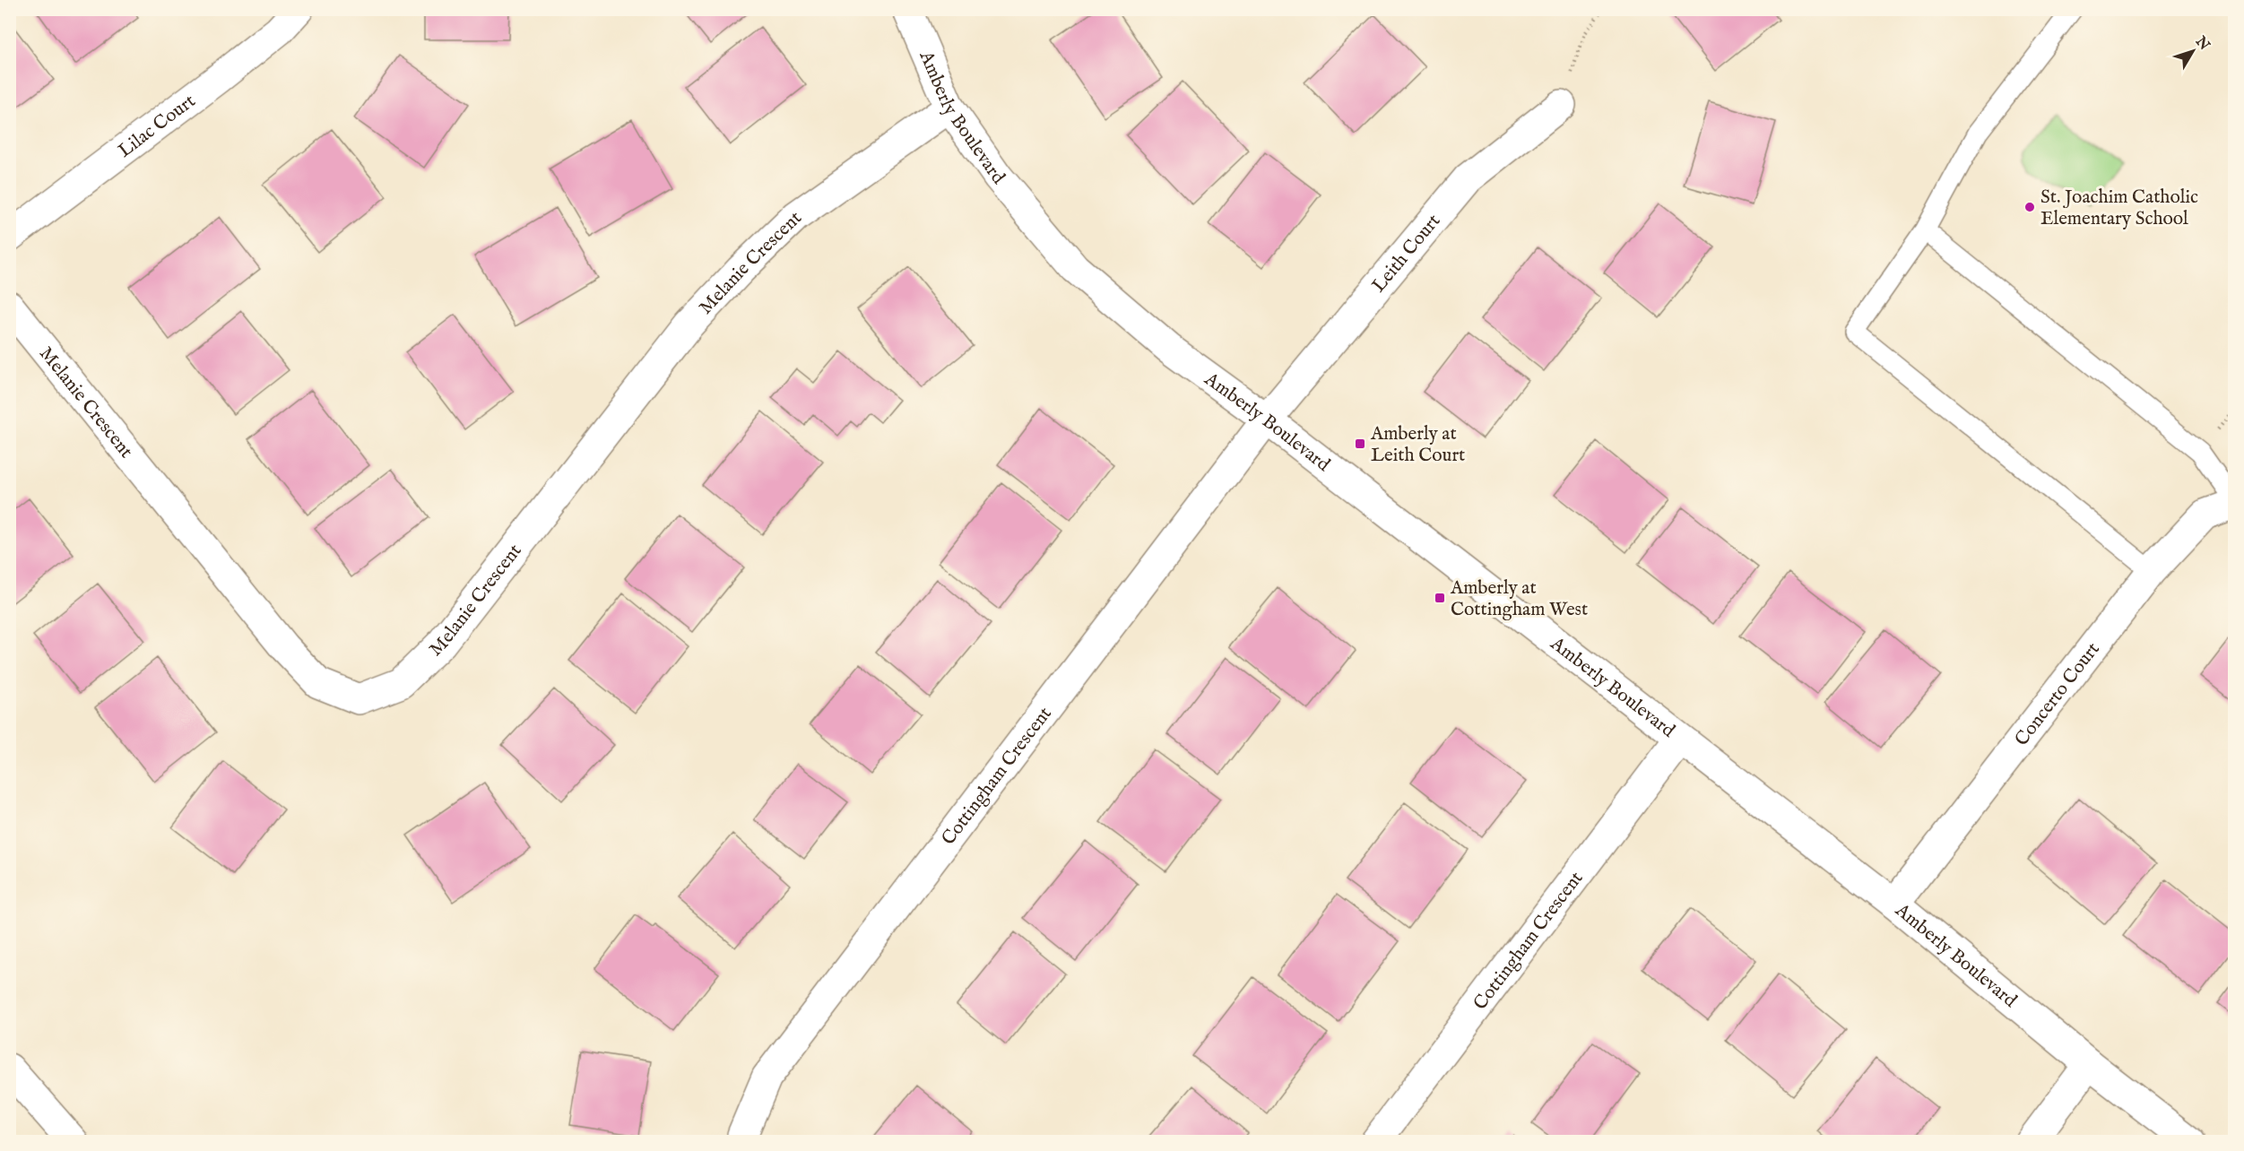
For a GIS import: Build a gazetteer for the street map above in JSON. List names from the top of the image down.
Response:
{
  "streets": {
    "main road": [
      "Amberly Boulevard",
      "Lilac Court",
      "Leith Court",
      "Melanie Crescent",
      "Concerto Court",
      "Cottingham Crescent"
    ]
  },
  "crossings": [
    ["Amberly Boulevard", "Leith Court"],
    ["Amberly Boulevard", "Melanie Crescent"],
    ["Amberly Boulevard", "Concerto Court"],
    ["Amberly Boulevard", "Cottingham Crescent"],
    ["Leith Court", "Cottingham Crescent"]
  ],
  "places": {
    "other": ["St. Joachim Catholic Elementary School"],
    "transit": ["Amberly at Leith Court", "Amberly at Cottingham West"]
  },
  "north": "top right"
}
